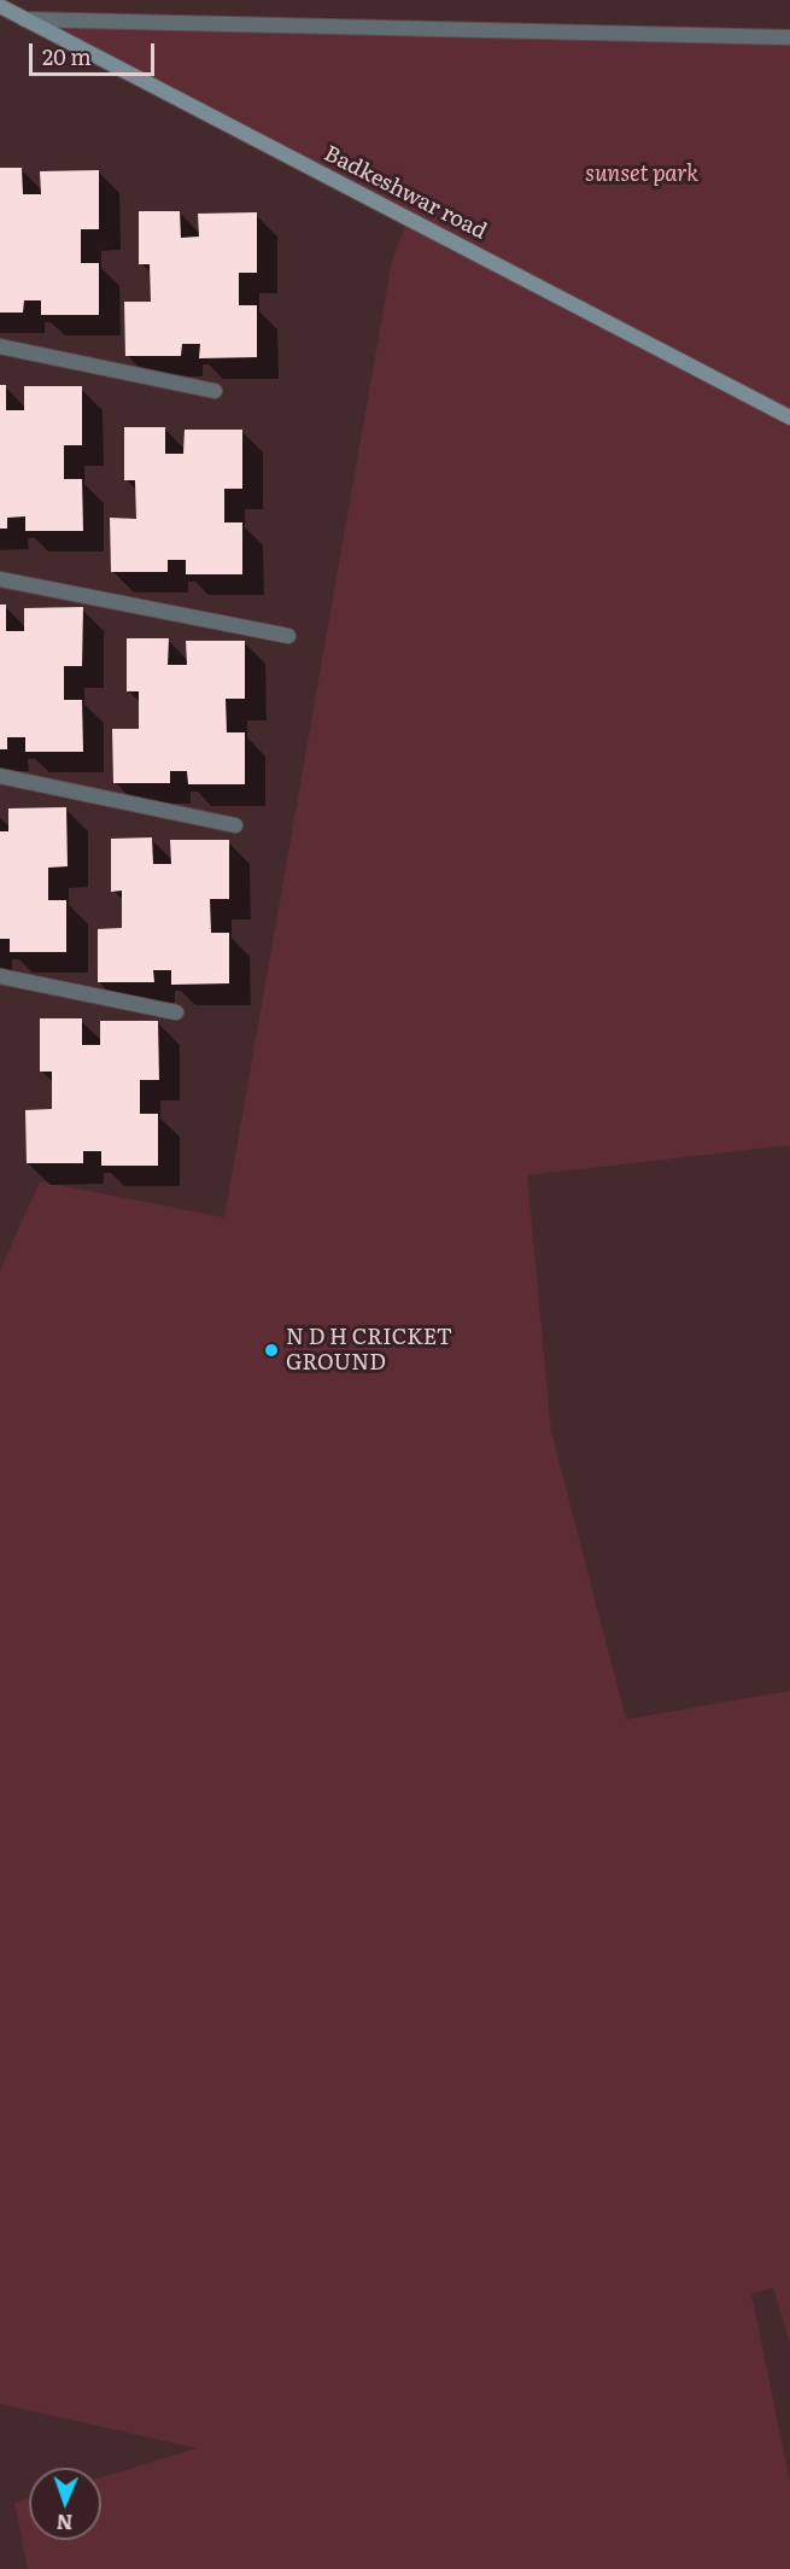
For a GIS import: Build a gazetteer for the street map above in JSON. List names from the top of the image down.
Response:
{
  "streets": {
    "street": ["Badkeshwar road"]
  },
  "parks": ["sunset park"],
  "places": ["N D H CRICKET GROUND"],
  "scale_bar": "20 m",
  "north": "bottom"
}
